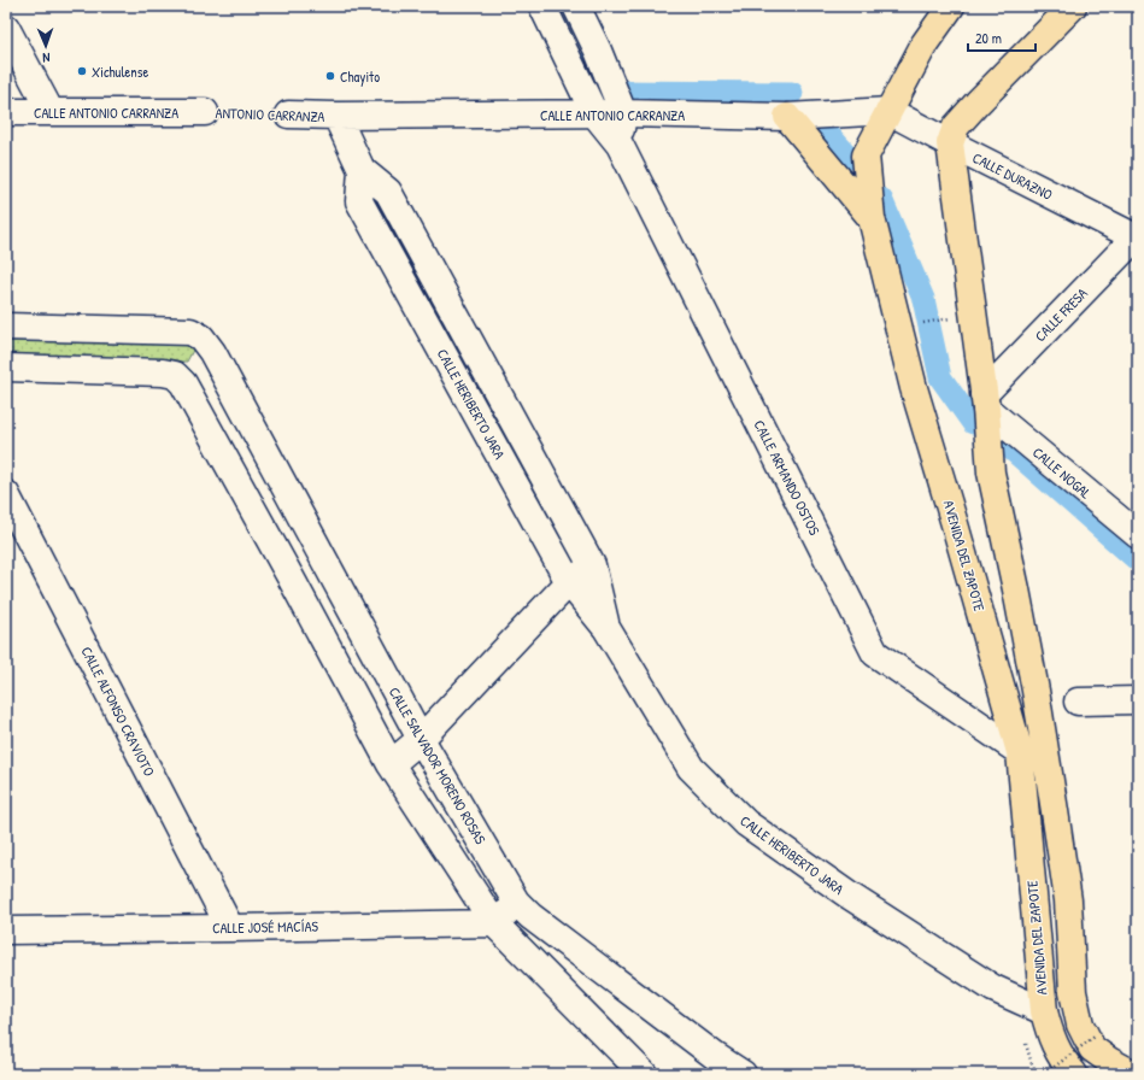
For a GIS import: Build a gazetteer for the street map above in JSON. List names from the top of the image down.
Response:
{
  "streets": {
    "main road": ["AVENIDA DEL ZAPOTE"],
    "street": [
      "CALLE ANTONIO CARRANZA",
      "ANTONIO CARRANZA",
      "CALLE DURAZNO",
      "CALLE FRESA",
      "CALLE HERIBERTO JARA",
      "CALLE NOGAL",
      "CALLE ARMANDO OSTOS",
      "CALLE ALFONSO CRAVIOTO",
      "CALLE SALVADOR MORENO ROSAS",
      "CALLE JOSÉ MACÍAS"
    ]
  },
  "crossings": [
    ["CALLE ANTONIO CARRANZA", "ANTONIO CARRANZA"],
    ["CALLE ANTONIO CARRANZA", "CALLE DURAZNO"],
    ["CALLE ANTONIO CARRANZA", "CALLE HERIBERTO JARA"],
    ["CALLE ANTONIO CARRANZA", "CALLE ARMANDO OSTOS"],
    ["CALLE ANTONIO CARRANZA", "AVENIDA DEL ZAPOTE"],
    ["ANTONIO CARRANZA", "CALLE HERIBERTO JARA"],
    ["CALLE DURAZNO", "CALLE FRESA"],
    ["CALLE DURAZNO", "AVENIDA DEL ZAPOTE"],
    ["CALLE FRESA", "CALLE NOGAL"],
    ["CALLE HERIBERTO JARA", "AVENIDA DEL ZAPOTE"],
    ["CALLE ARMANDO OSTOS", "AVENIDA DEL ZAPOTE"],
    ["CALLE ALFONSO CRAVIOTO", "CALLE JOSÉ MACÍAS"]
  ],
  "places": ["Xichulense", "Chayito"],
  "scale_bar": "20 m",
  "north": "bottom"
}
